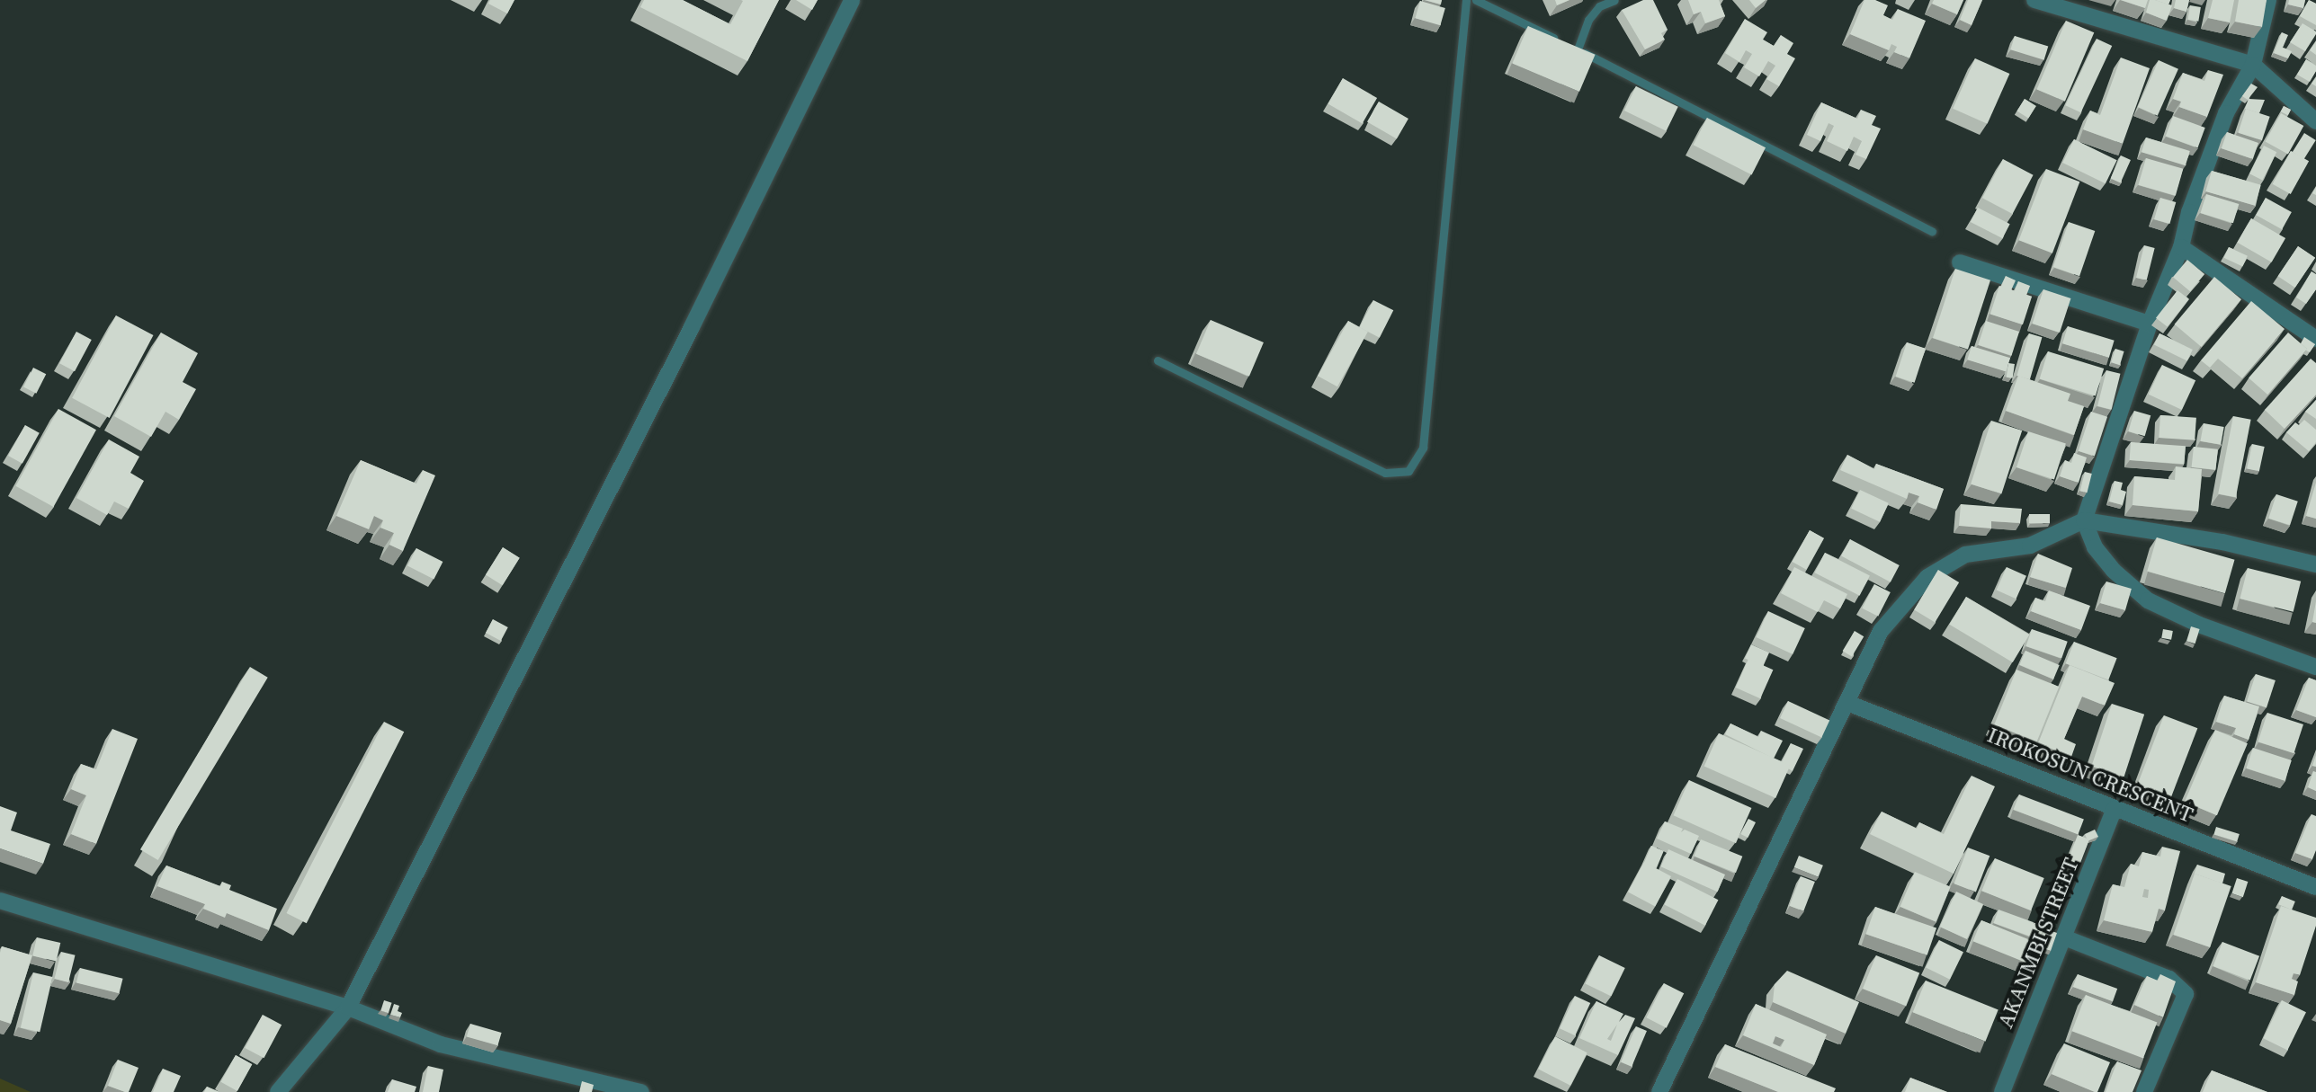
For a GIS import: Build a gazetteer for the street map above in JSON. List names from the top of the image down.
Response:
{
  "streets": {
    "street": ["IROKOSUN CRESCENT", "AKANMBI STREET"]
  },
  "crossings": [
    ["IROKOSUN CRESCENT", "AKANMBI STREET"]
  ]
}
